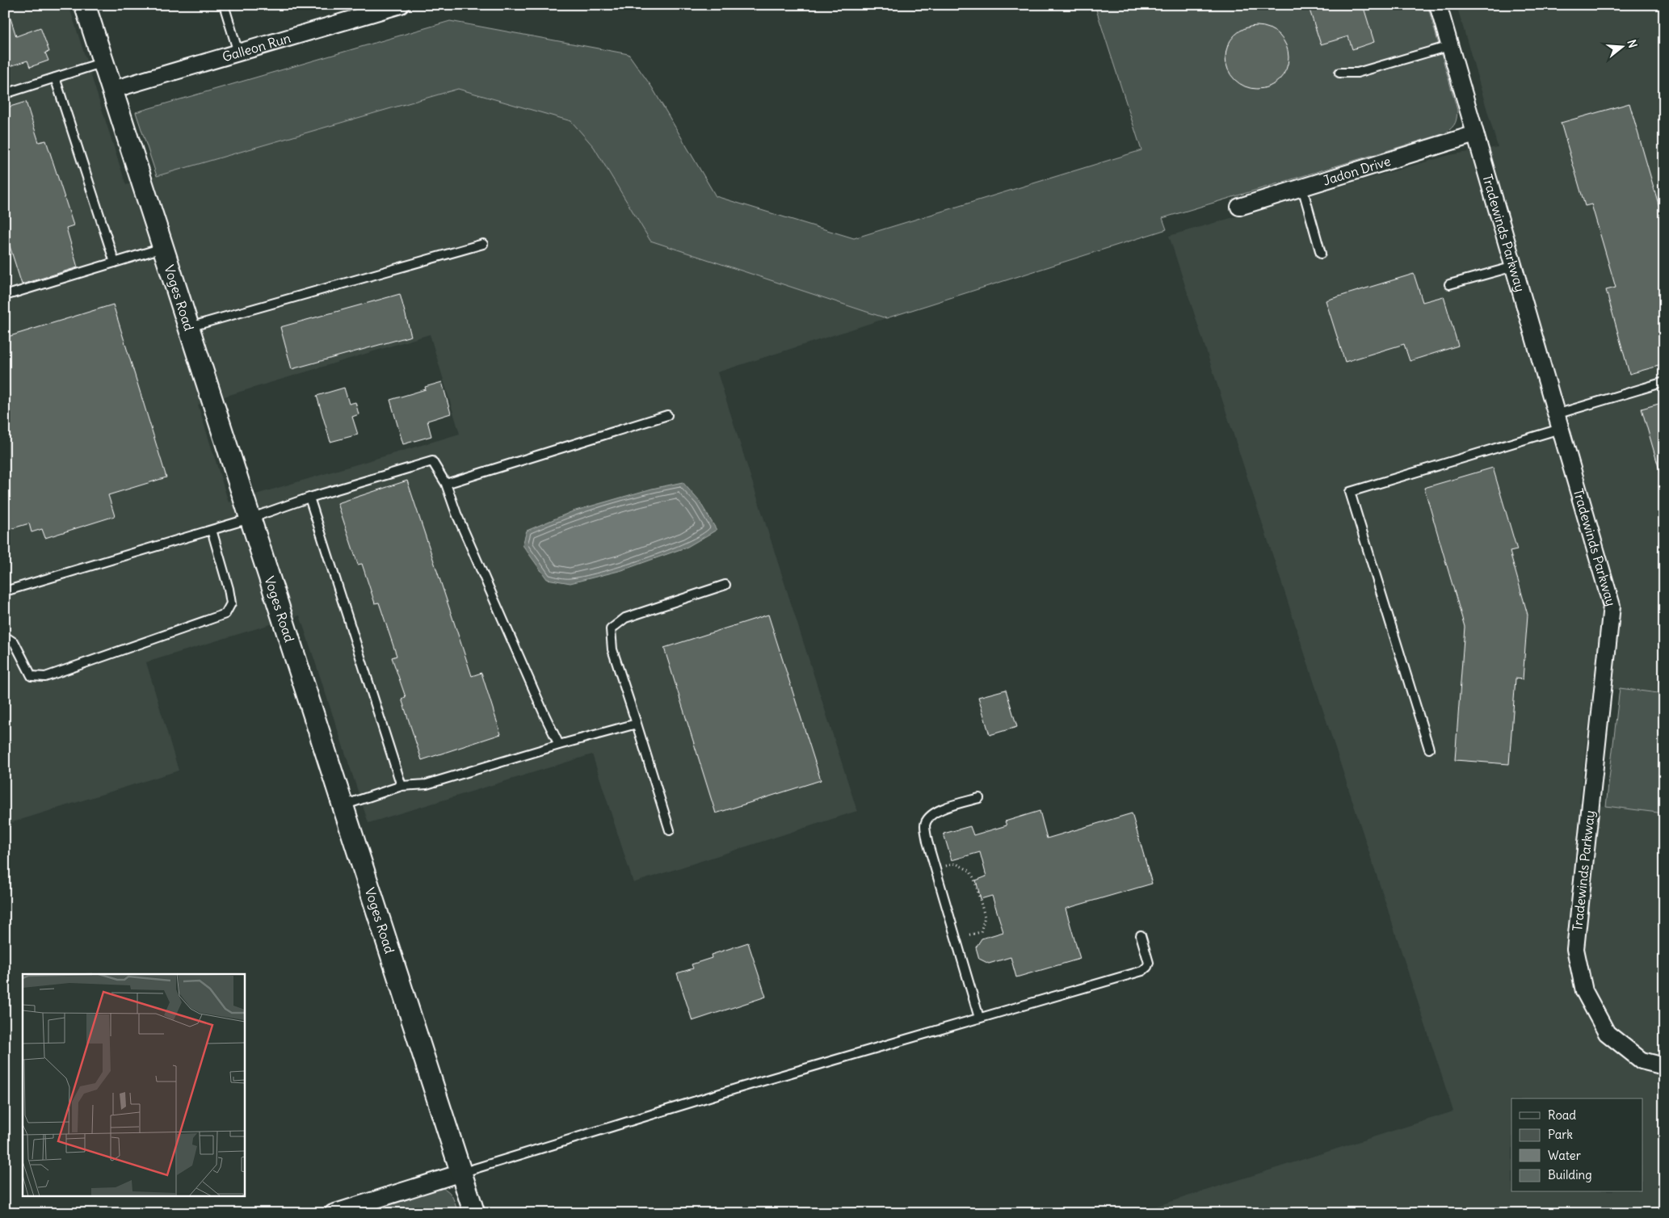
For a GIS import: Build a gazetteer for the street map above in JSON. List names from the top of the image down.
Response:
{
  "streets": {
    "street": [
      "Galleon Run",
      "Jadon Drive",
      "Tradewinds Parkway",
      "Voges Road"
    ]
  },
  "crossings": [
    ["Galleon Run", "Voges Road"],
    ["Jadon Drive", "Tradewinds Parkway"]
  ],
  "legend": [
    "Road",
    "Park",
    "Water",
    "Building"
  ],
  "north": "right"
}
